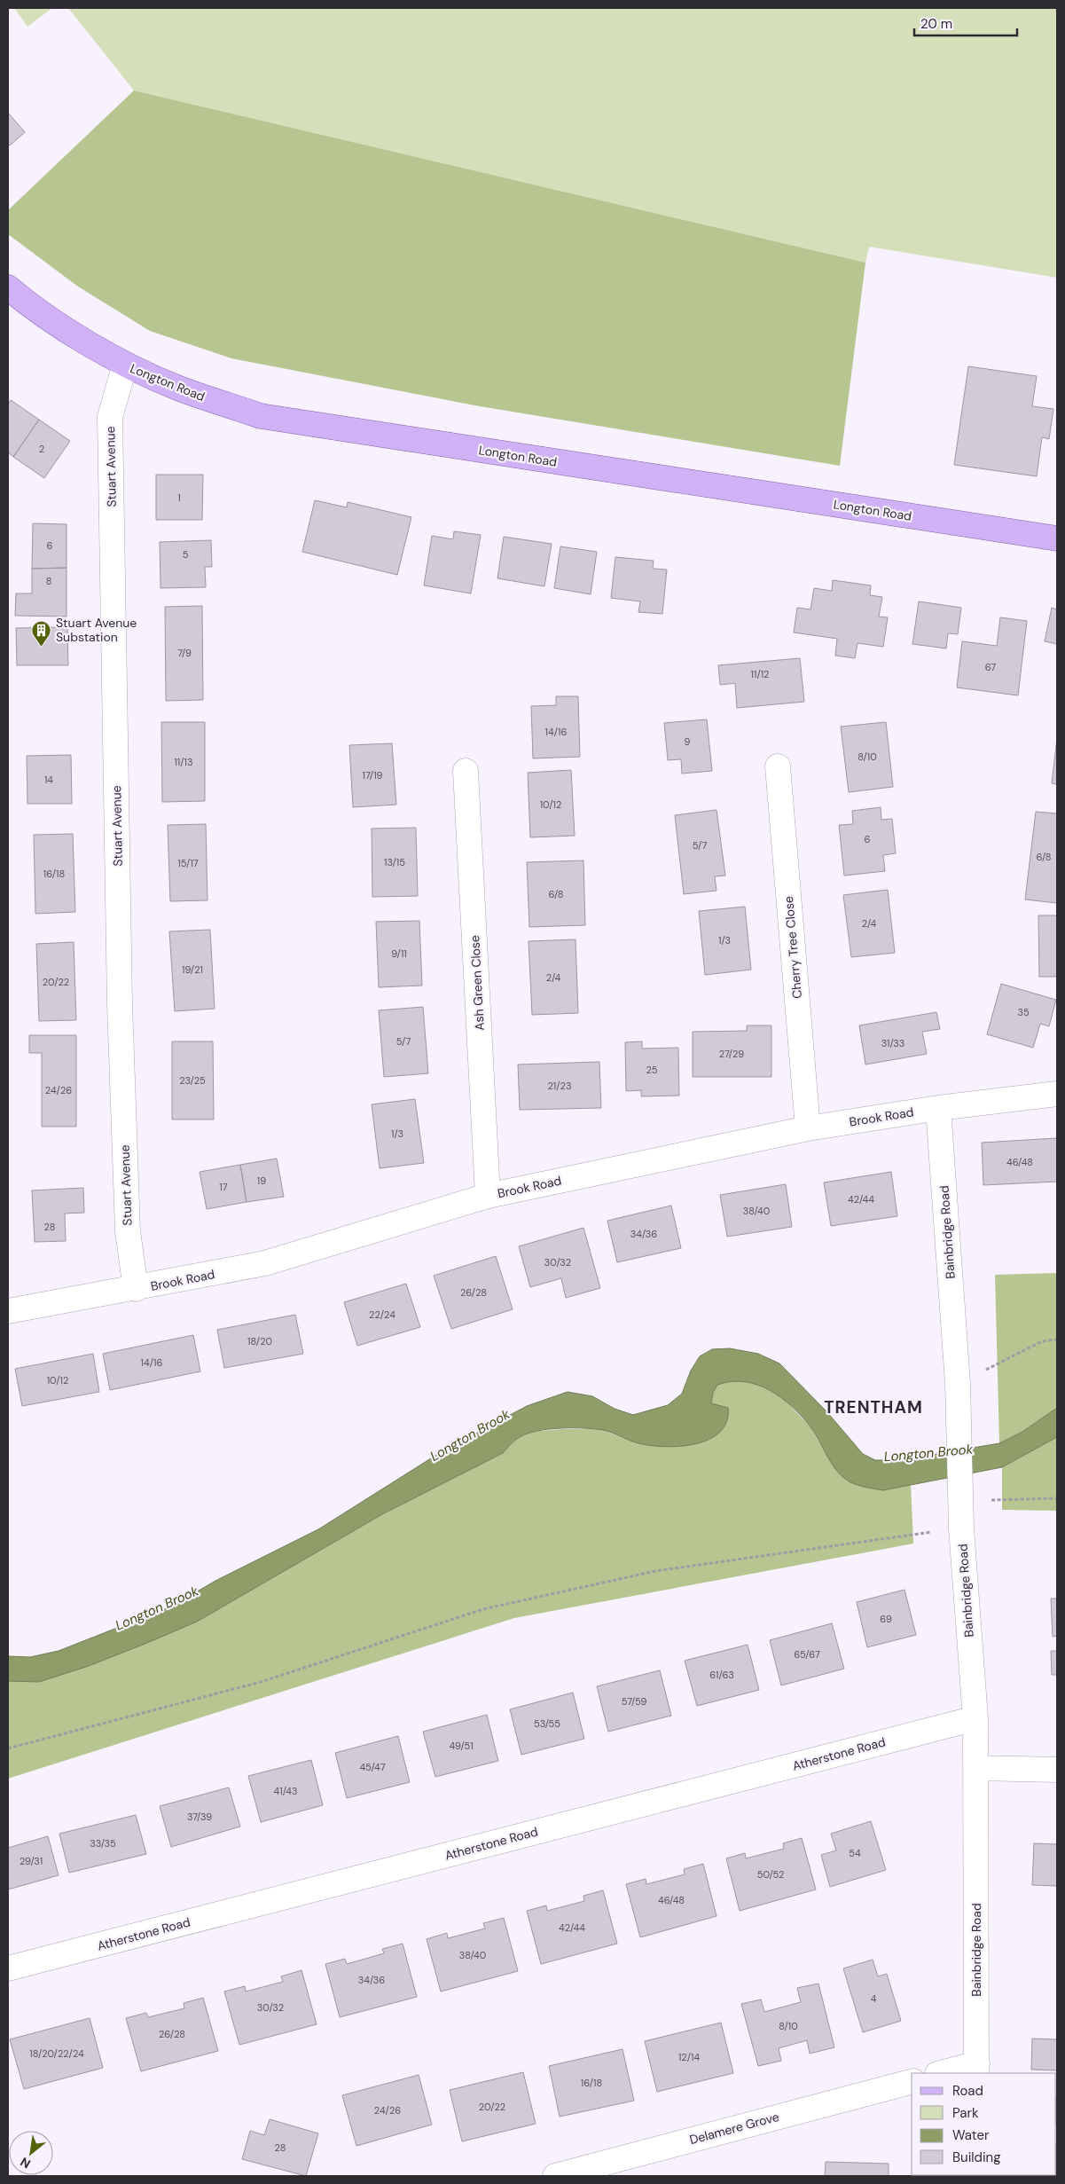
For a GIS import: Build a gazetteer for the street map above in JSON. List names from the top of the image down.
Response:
{
  "streets": {
    "main road": ["Longton Road"],
    "street": [
      "Stuart Avenue",
      "Cherry Tree Close",
      "Ash Green Close",
      "Brook Road",
      "Bainbridge Road",
      "Atherstone Road",
      "Delamere Grove"
    ]
  },
  "crossings": [
    ["Longton Road", "Stuart Avenue"],
    ["Stuart Avenue", "Brook Road"],
    ["Cherry Tree Close", "Brook Road"],
    ["Ash Green Close", "Brook Road"],
    ["Brook Road", "Bainbridge Road"],
    ["Bainbridge Road", "Atherstone Road"]
  ],
  "districts": ["TRENTHAM"],
  "water": ["Longton Brook"],
  "places": {
    "building": ["Stuart Avenue Substation"]
  },
  "house_numbers": [
    "2",
    "1",
    "6",
    "5",
    "8",
    "7/9",
    "67",
    "11/12",
    "14/16",
    "9",
    "8/10",
    "11/13",
    "17/19",
    "14",
    "10/12",
    "6",
    "5/7",
    "6/8",
    "13/15",
    "15/17",
    "16/18",
    "6/8",
    "2/4",
    "1/3",
    "9/11",
    "19/21",
    "2/4",
    "20/22",
    "35",
    "5/7",
    "31/33",
    "27/29",
    "25",
    "23/25",
    "21/23",
    "24/26",
    "1/3",
    "46/48",
    "19",
    "17",
    "42/44",
    "38/40",
    "28",
    "34/36",
    "30/32",
    "26/28",
    "22/24",
    "18/20",
    "14/16",
    "10/12",
    "69",
    "65/67",
    "61/63",
    "57/59",
    "53/55",
    "49/51",
    "45/47",
    "41/43",
    "37/39",
    "33/35",
    "54",
    "29/31",
    "50/52",
    "46/48",
    "42/44",
    "38/40",
    "34/36",
    "4",
    "30/32",
    "8/10",
    "26/28",
    "18/20/22/24",
    "12/14",
    "16/18",
    "20/22",
    "24/26",
    "28"
  ],
  "legend": [
    "Road",
    "Park",
    "Water",
    "Building"
  ],
  "scale_bar": "20 m",
  "north": "bottom left"
}
